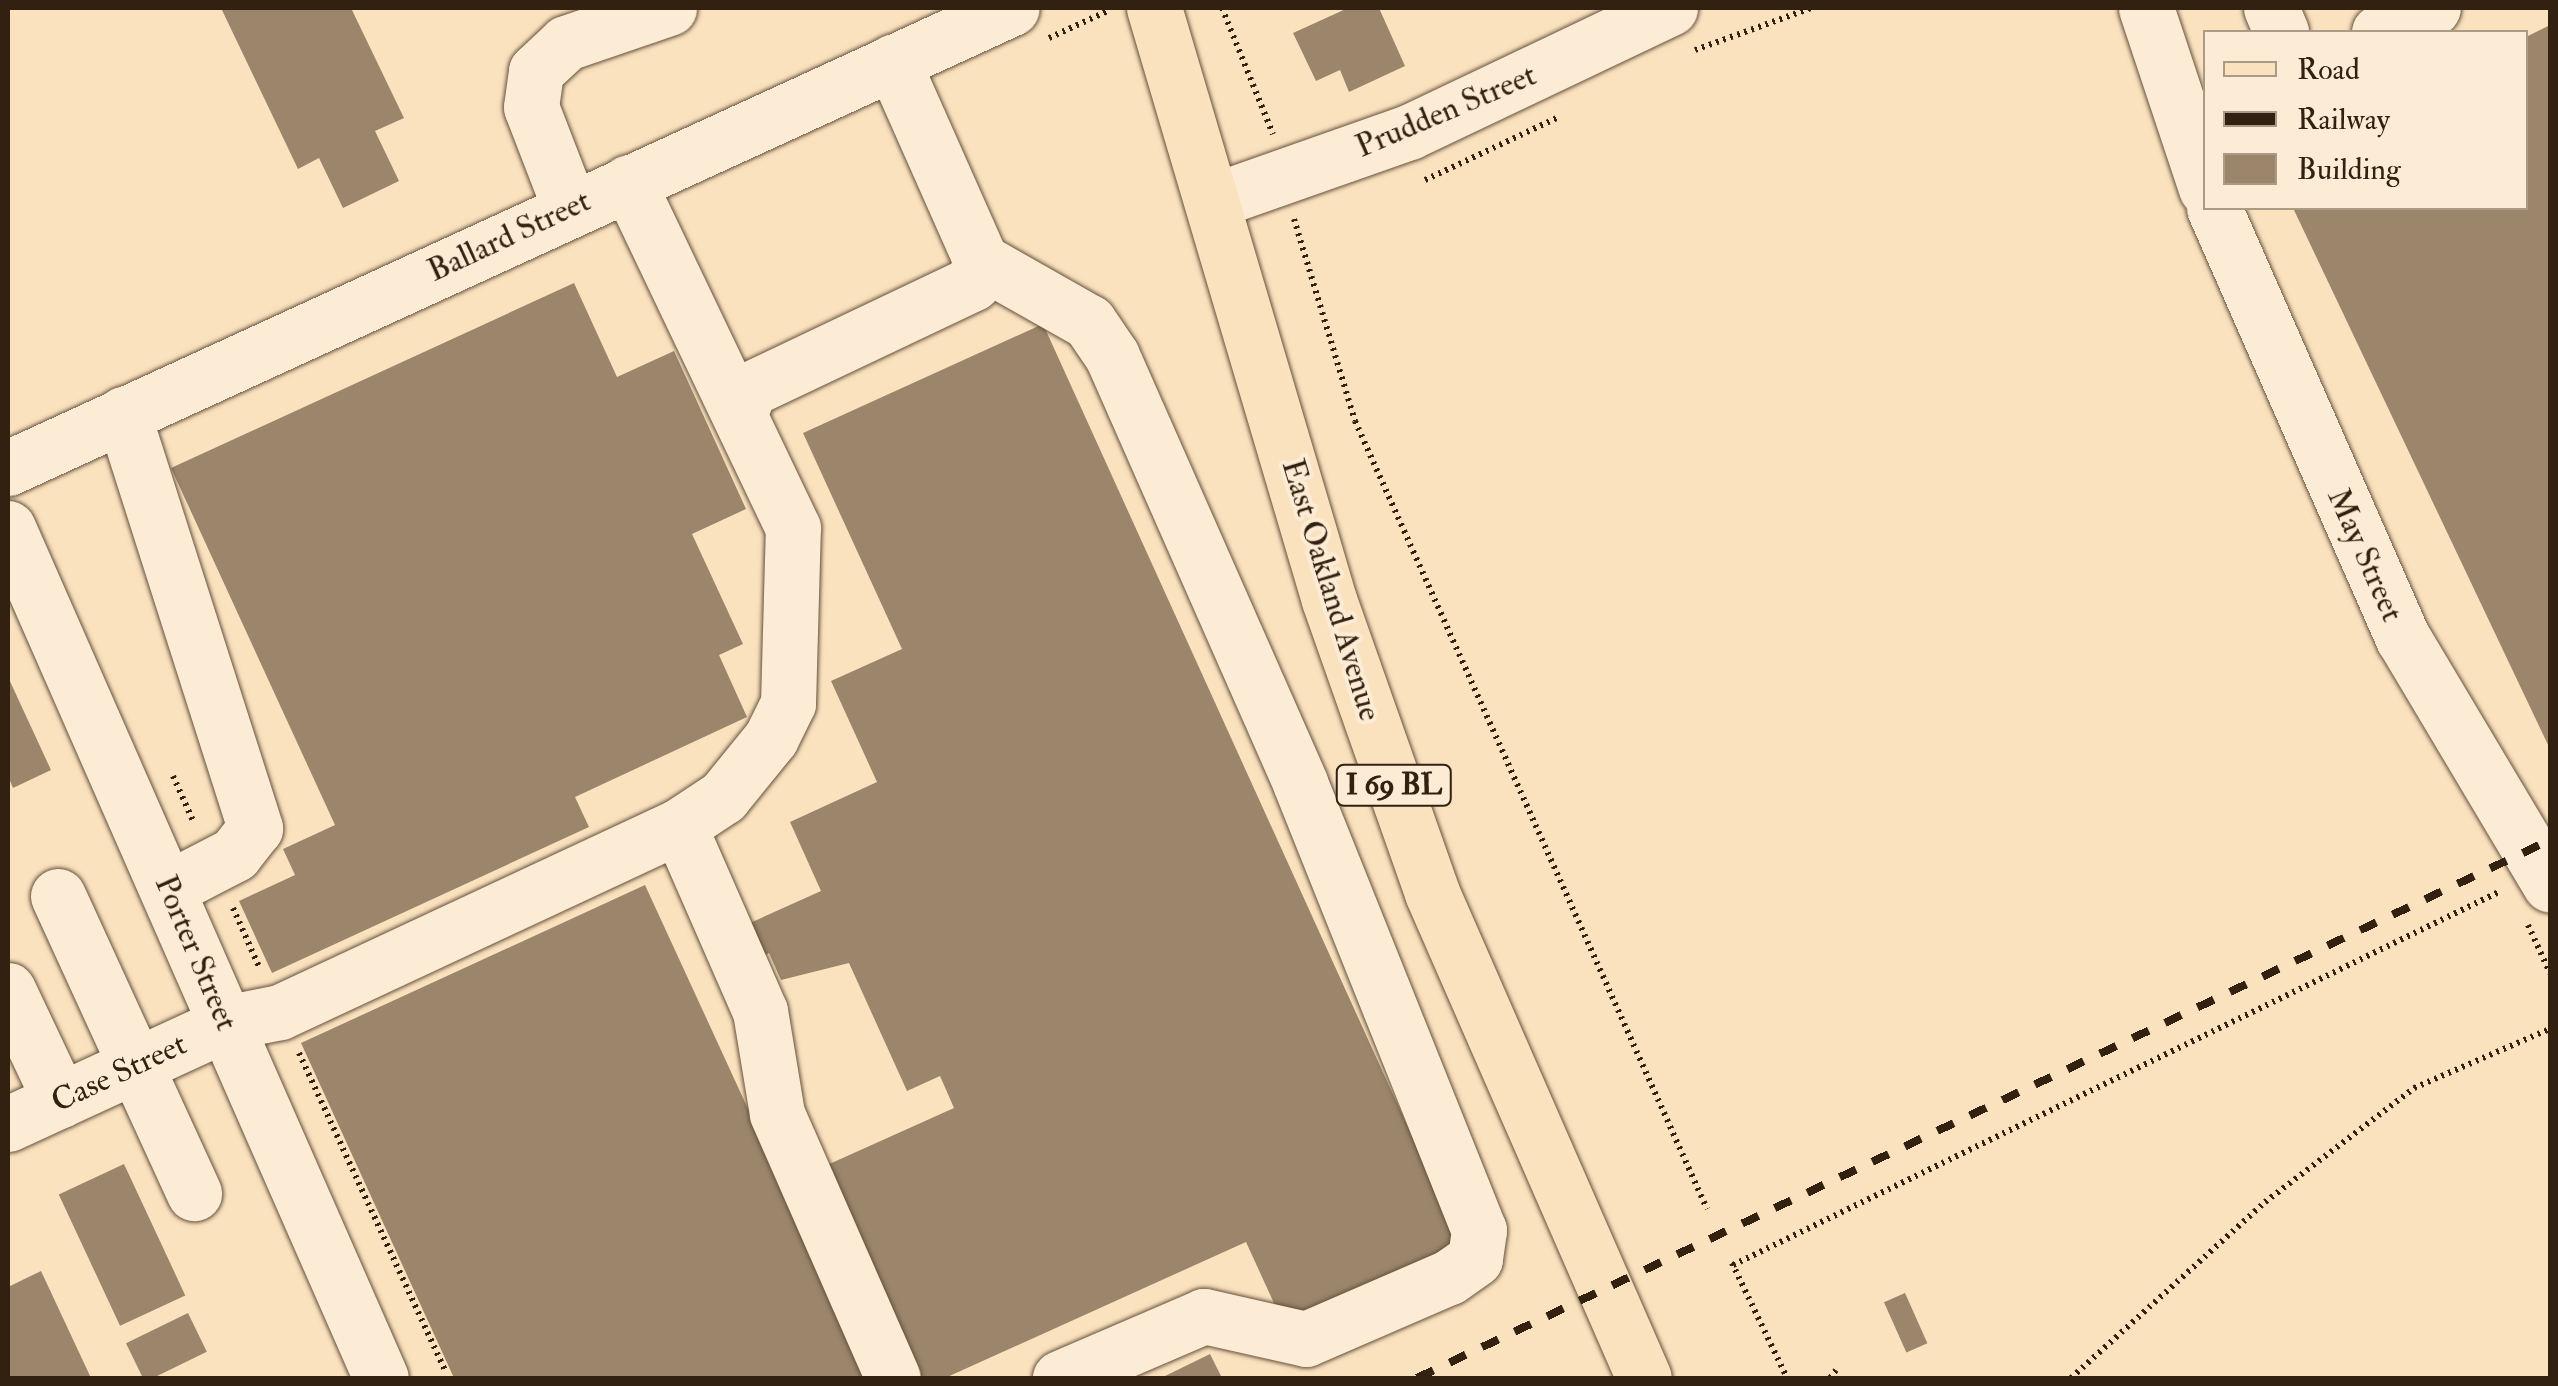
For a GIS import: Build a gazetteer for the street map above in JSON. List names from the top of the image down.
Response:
{
  "streets": {
    "main road": ["East Oakland Avenue", "I 69 BL"],
    "street": [
      "Prudden Street",
      "Ballard Street",
      "May Street",
      "Porter Street",
      "Case Street"
    ]
  },
  "crossings": [
    ["Prudden Street", "East Oakland Avenue"],
    ["Ballard Street", "Case Street"],
    ["Porter Street", "Case Street"]
  ],
  "legend": ["Road", "Railway", "Building"]
}
